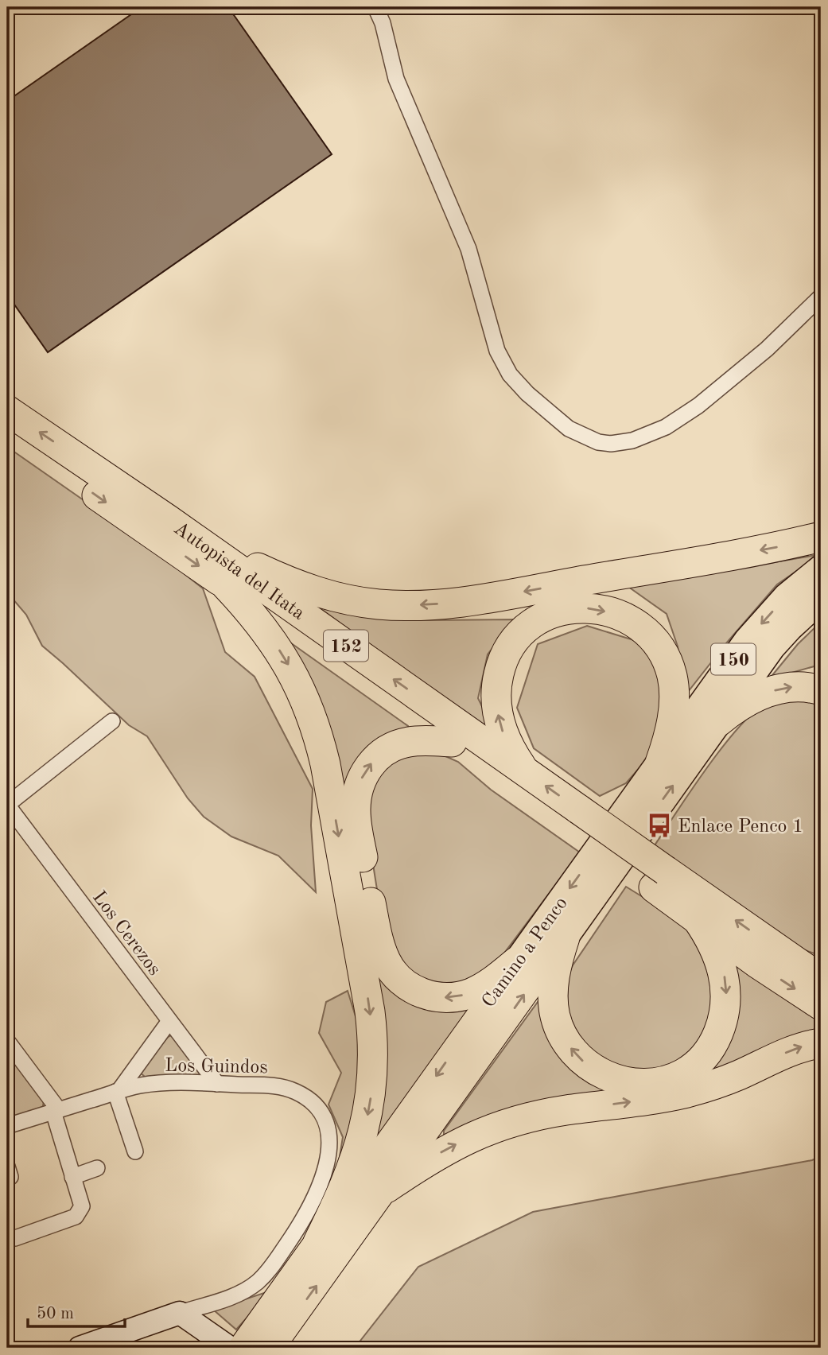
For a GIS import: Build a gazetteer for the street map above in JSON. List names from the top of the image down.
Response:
{
  "streets": {
    "highway": [
      "Autopista del Itata",
      "152",
      "150",
      "Camino a Penco"
    ],
    "street": ["Los Cerezos", "Los Guindos"]
  },
  "crossings": [
    ["Los Cerezos", "Los Guindos"]
  ],
  "places": {
    "bus stop": ["Enlace Penco 1"]
  },
  "scale_bar": "50 m"
}
